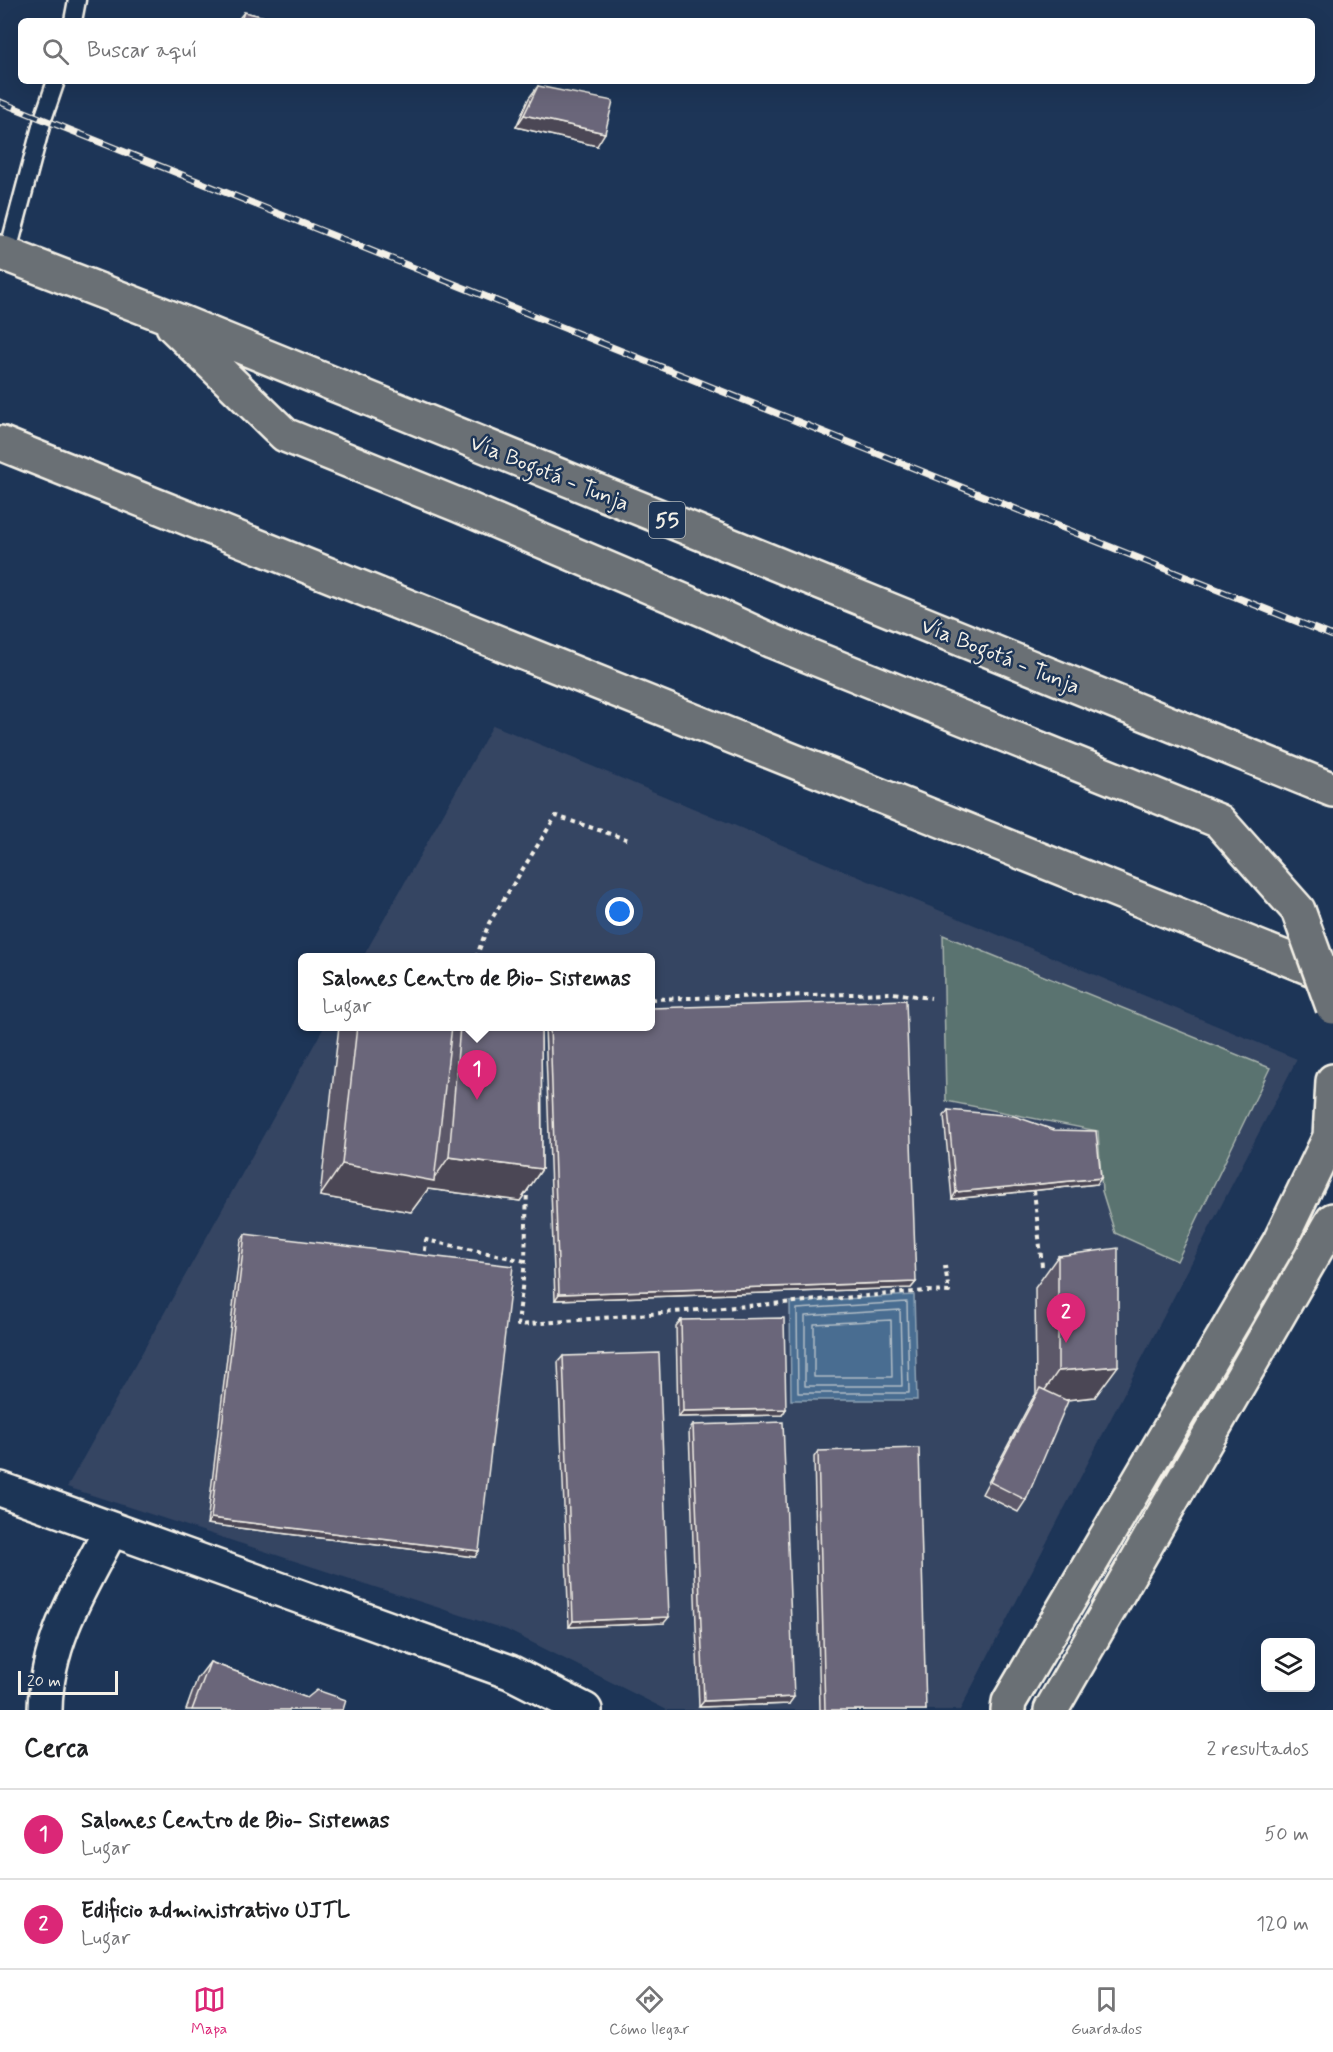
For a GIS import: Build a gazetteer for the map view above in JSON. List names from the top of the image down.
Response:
{
  "streets": {
    "highway": ["Vía Bogotá - Tunja", "55"]
  },
  "scale_bar": "20 m",
  "page": {
    "search": "Buscar aquí",
    "popup": ["Salones Centro de Bio- Sistemas", "Lugar"],
    "pins": ["1", "2"],
    "scale": "20 m",
    "heading": ["Cerca", "2 resultados"],
    "list": [
      {
        "mark": "1",
        "name": "Salones Centro de Bio- Sistemas",
        "note": "Lugar",
        "value": "50 m"
      },
      {
        "mark": "2",
        "name": "Edificio administrativo UJTL",
        "note": "Lugar",
        "value": "120 m"
      }
    ],
    "nav": ["Mapa", "Cómo llegar", "Guardados"]
  }
}
